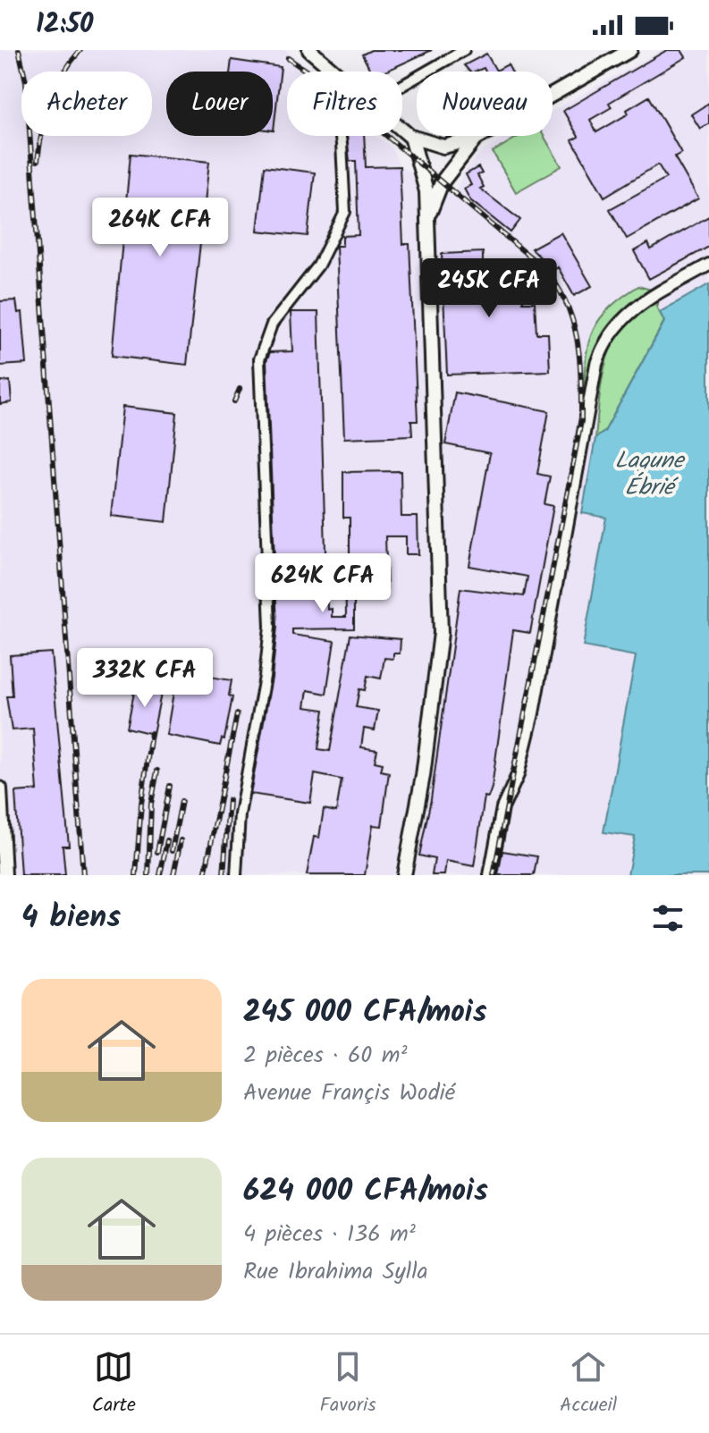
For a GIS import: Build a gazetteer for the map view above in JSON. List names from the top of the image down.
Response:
{
  "water": ["Lagune Ébrié"],
  "page": {
    "status": "12:50",
    "chip": [
      "Acheter",
      "Louer",
      "Filtres",
      "Nouveau"
    ],
    "price": [
      "264K CFA",
      "245K CFA",
      "624K CFA",
      "332K CFA"
    ],
    "heading": "4 biens",
    "list": [
      {
        "name": "245 000 CFA/mois",
        "note": "2 pièces · 60 m² · Avenue Françis Wodié"
      },
      {
        "name": "624 000 CFA/mois",
        "note": "4 pièces · 136 m² · Rue Ibrahima Sylla"
      }
    ],
    "tabs": ["Carte", "Favoris", "Accueil"]
  }
}
